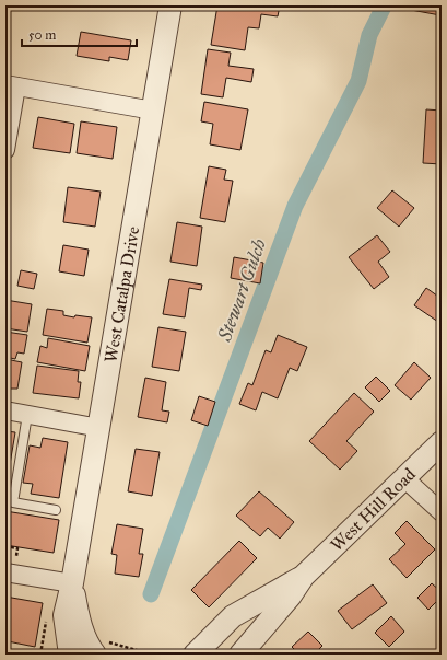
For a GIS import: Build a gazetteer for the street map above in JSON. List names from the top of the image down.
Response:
{
  "streets": {
    "street": ["West Catalpa Drive", "West Hill Road"]
  },
  "water": ["Stewart Gulch"],
  "scale_bar": "50 m"
}
